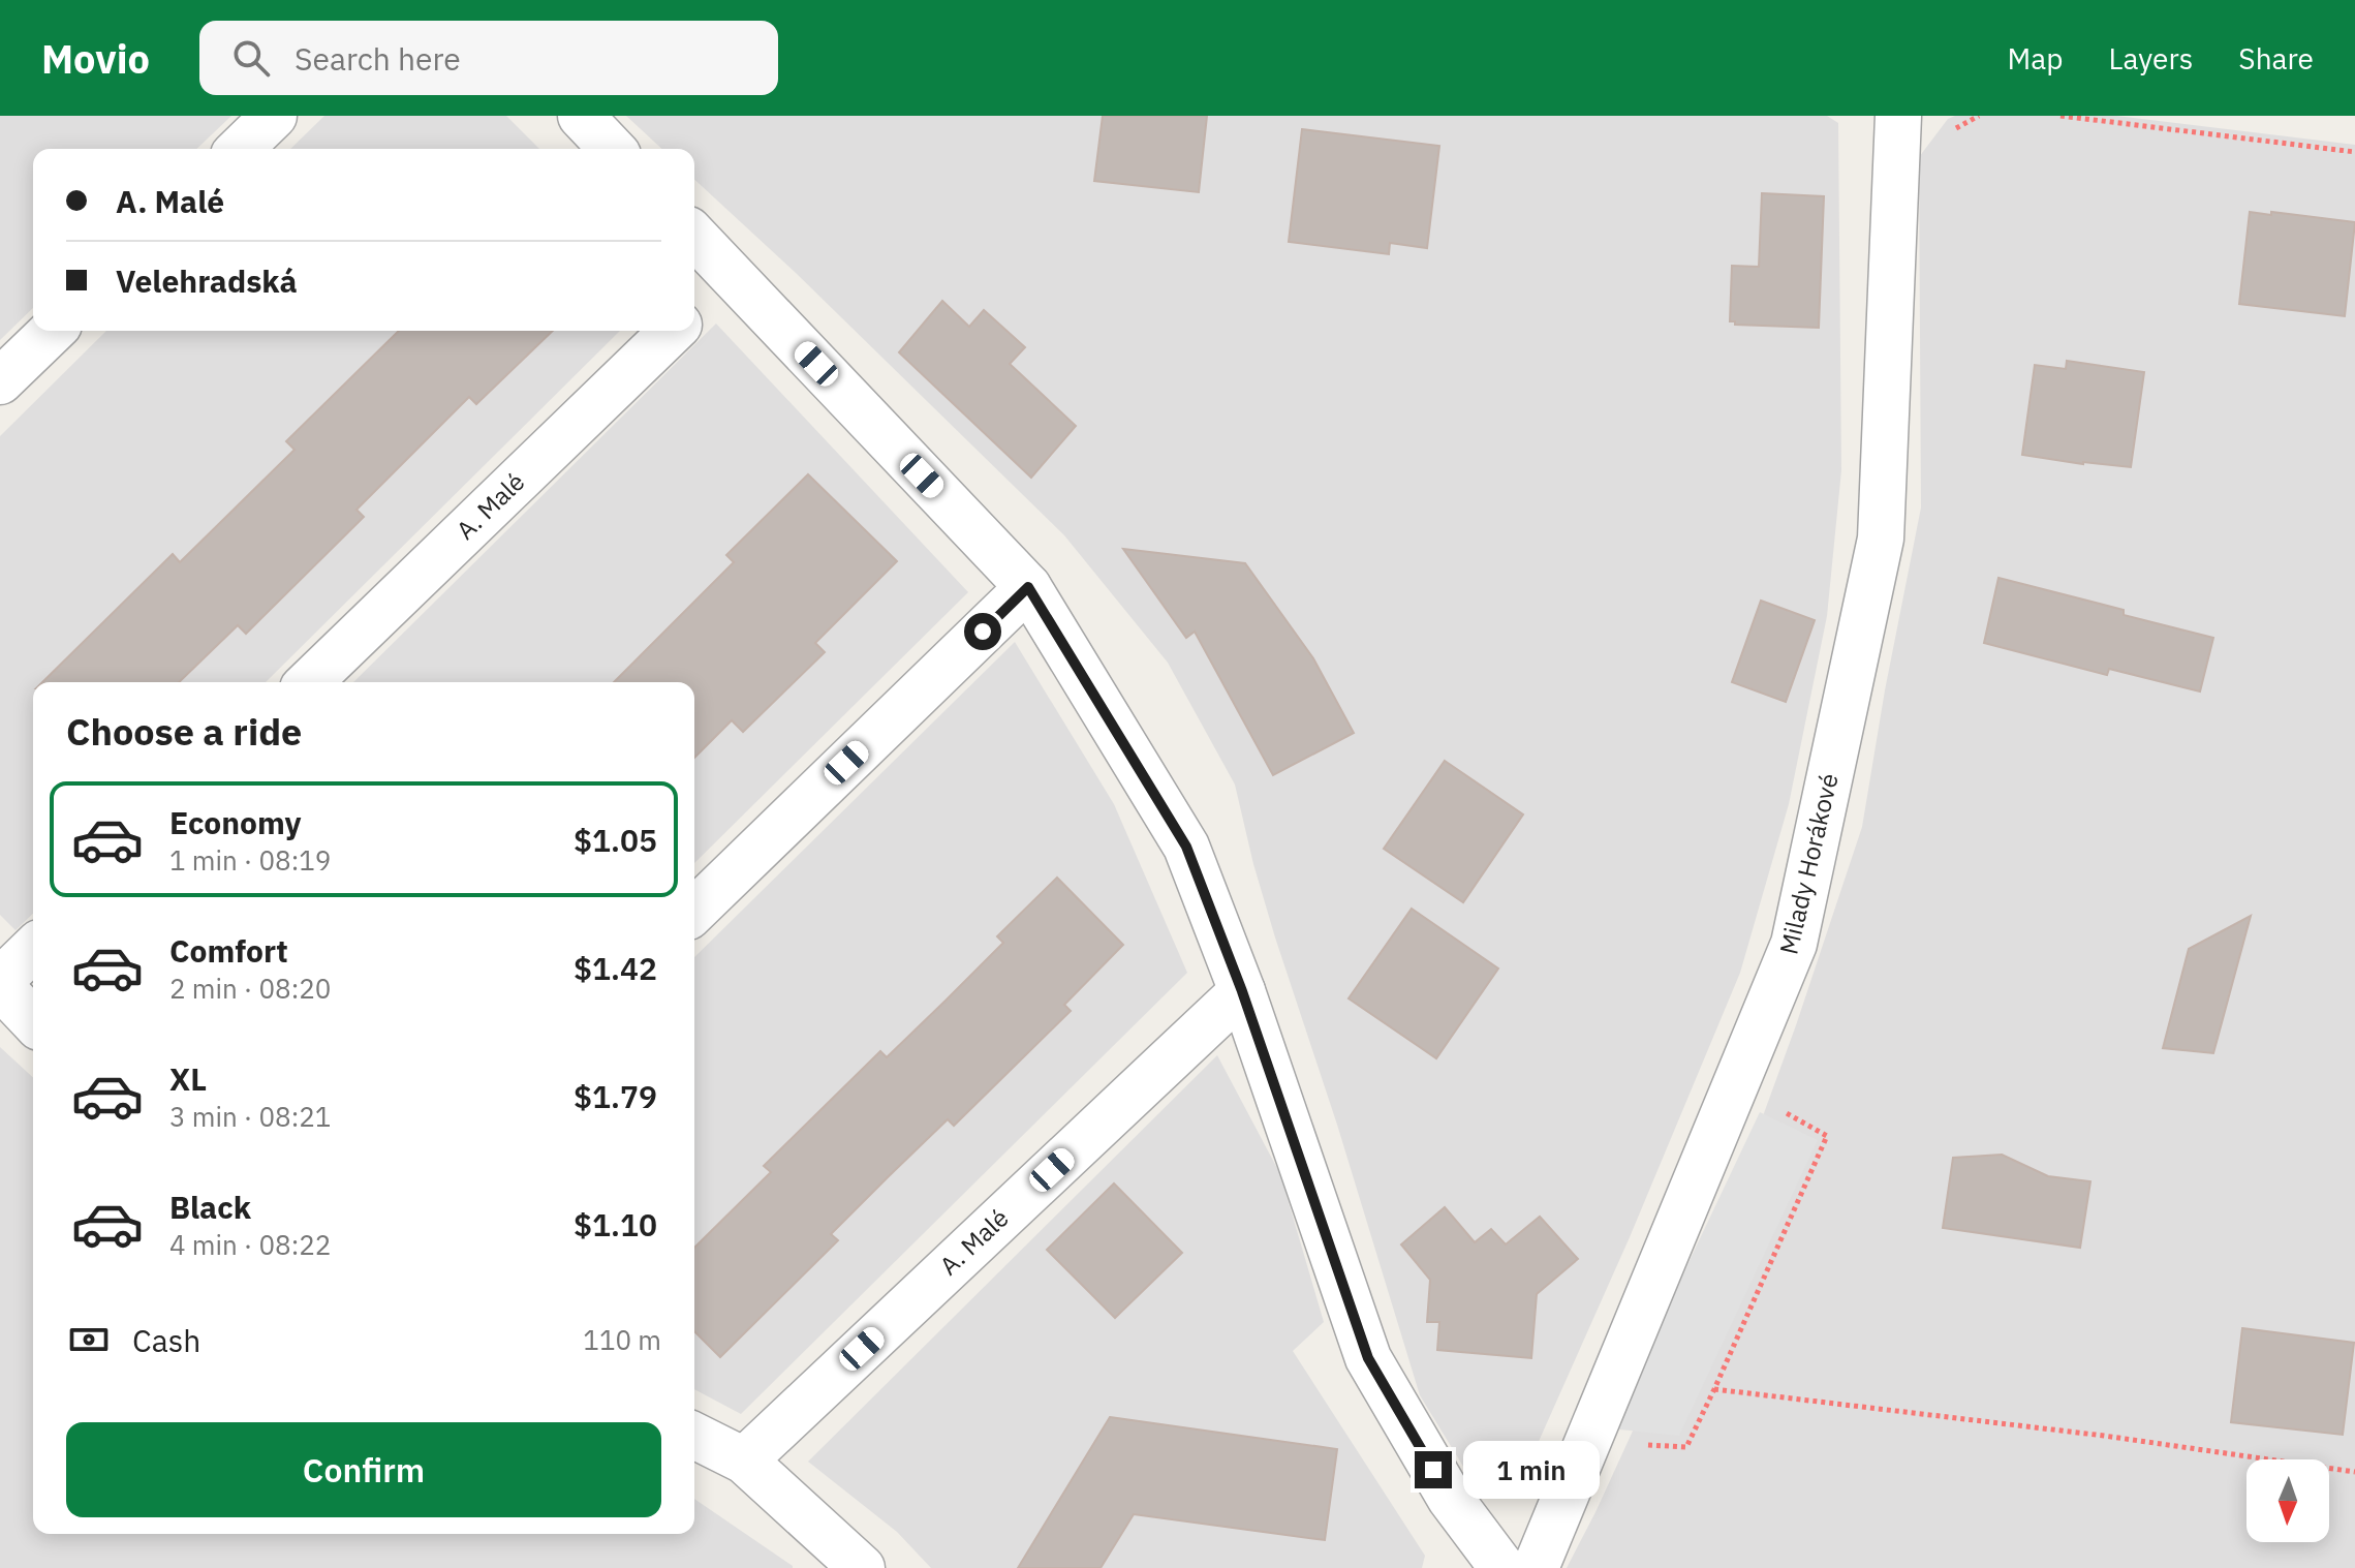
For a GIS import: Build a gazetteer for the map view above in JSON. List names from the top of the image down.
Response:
{
  "streets": {
    "street": ["A. Malé", "Milady Horákové"]
  },
  "north": "bottom",
  "page": {
    "header": "Movio",
    "search": "Search here",
    "nav": ["Map", "Layers", "Share"],
    "banner": ["A. Malé", "Velehradská"],
    "heading": "Choose a ride",
    "list": [
      {
        "name": "Economy",
        "note": "1 min · 08:19",
        "value": "$1.05"
      },
      {
        "name": "Comfort",
        "note": "2 min · 08:20",
        "value": "$1.42"
      },
      {
        "name": "XL",
        "note": "3 min · 08:21",
        "value": "$1.79"
      },
      {
        "name": "Black",
        "note": "4 min · 08:22",
        "value": "$1.10"
      }
    ],
    "pay": ["Cash", "110 m"],
    "buttons": "Confirm",
    "bubble": "1 min"
  }
}
